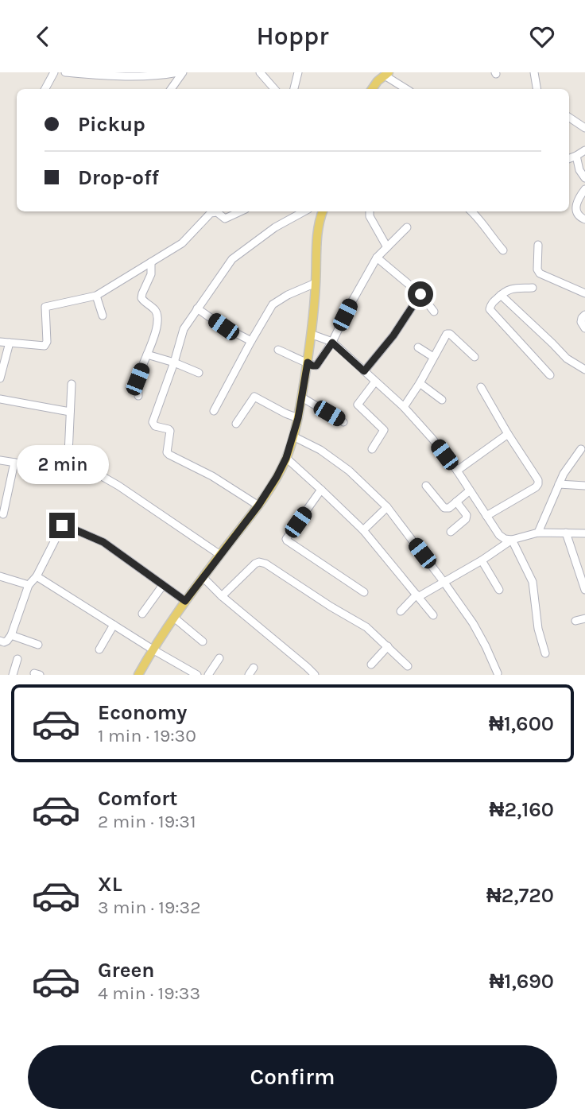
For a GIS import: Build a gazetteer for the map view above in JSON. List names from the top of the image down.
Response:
{
  "page": {
    "header": "Hoppr",
    "banner": ["Pickup", "Drop-off"],
    "bubble": "2 min",
    "list": [
      {
        "name": "Economy",
        "note": "1 min · 19:30",
        "value": "₦1,600"
      },
      {
        "name": "Comfort",
        "note": "2 min · 19:31",
        "value": "₦2,160"
      },
      {
        "name": "XL",
        "note": "3 min · 19:32",
        "value": "₦2,720"
      },
      {
        "name": "Green",
        "note": "4 min · 19:33",
        "value": "₦1,690"
      }
    ],
    "buttons": "Confirm"
  }
}
